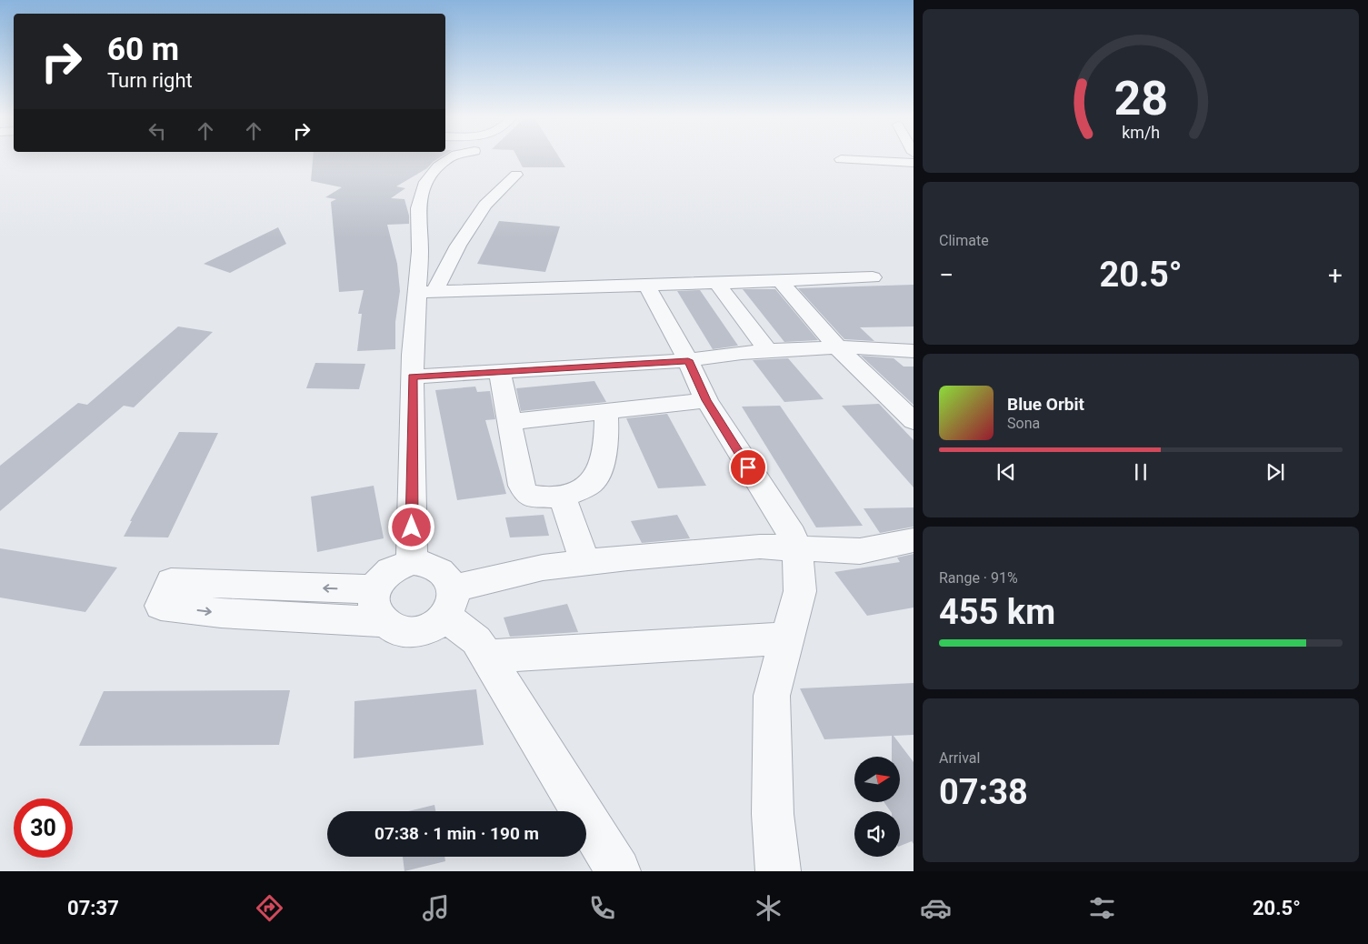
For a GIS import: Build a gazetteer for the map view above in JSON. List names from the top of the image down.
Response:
{
  "north": "right",
  "page": {
    "turn": ["60 m", "Turn right"],
    "tile": [
      "Climate",
      ["Range · 91%", "455 km"],
      ["Arrival", "07:38"]
    ],
    "heat": ["−", "20.5°", "+"],
    "song": ["Blue Orbit", "Sona"],
    "limit": "30",
    "trip": "07:38 · 1 min · 190 m",
    "tabs": ["07:37", "20.5°"],
    "gauge": ["28", "km/h"]
  }
}
